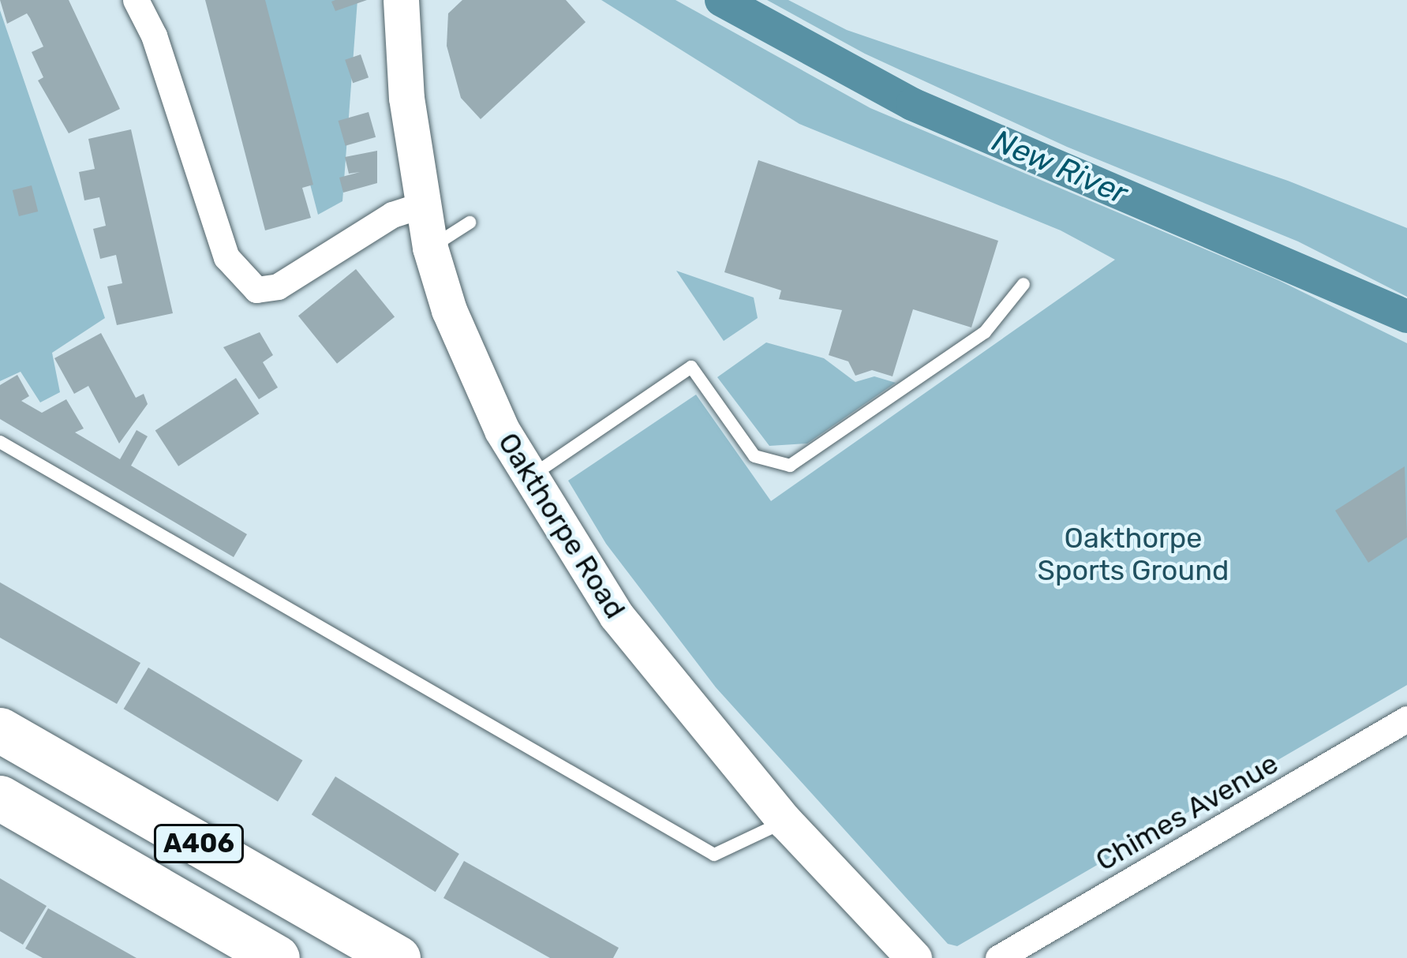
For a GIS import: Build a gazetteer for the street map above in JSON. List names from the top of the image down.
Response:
{
  "streets": {
    "highway": ["A406"],
    "street": ["Oakthorpe Road", "Chimes Avenue"]
  },
  "water": ["New River"],
  "parks": ["Oakthorpe Sports Ground"]
}
